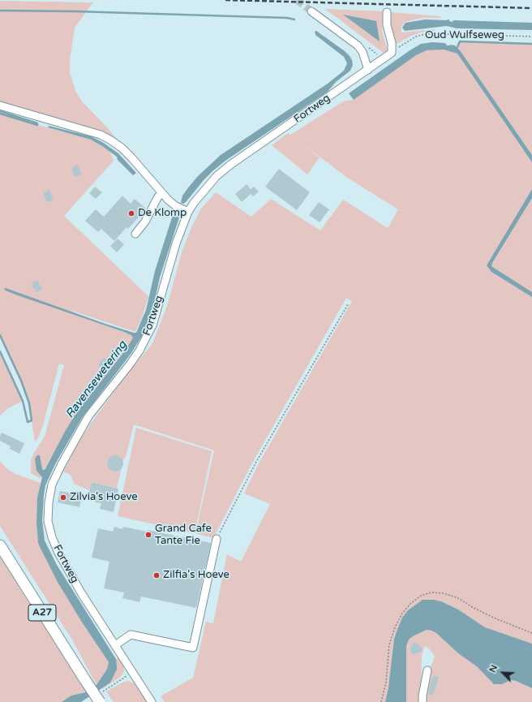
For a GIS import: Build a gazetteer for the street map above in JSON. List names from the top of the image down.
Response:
{
  "streets": {
    "highway": ["A27"],
    "street": ["Fortweg"],
    "path": ["Oud Wulfseweg"]
  },
  "water": ["Ravensewetering"],
  "places": [
    "De Klomp",
    "Zilvia's Hoeve",
    "Grand Cafe Tante Fie",
    "Zilfia's Hoeve"
  ],
  "north": "top left"
}
